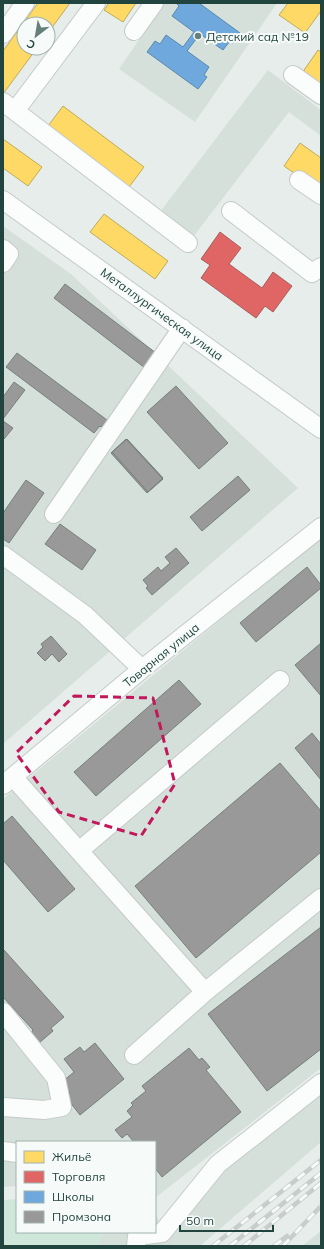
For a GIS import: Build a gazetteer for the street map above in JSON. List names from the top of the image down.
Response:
{
  "streets": {
    "street": ["Металлургическая улица", "Товарная улица"]
  },
  "places": ["Детский сад №19"],
  "legend": [
    "Жильё",
    "Торговля",
    "Школы",
    "Промзона"
  ],
  "scale_bar": "50 m",
  "north": "bottom left"
}
